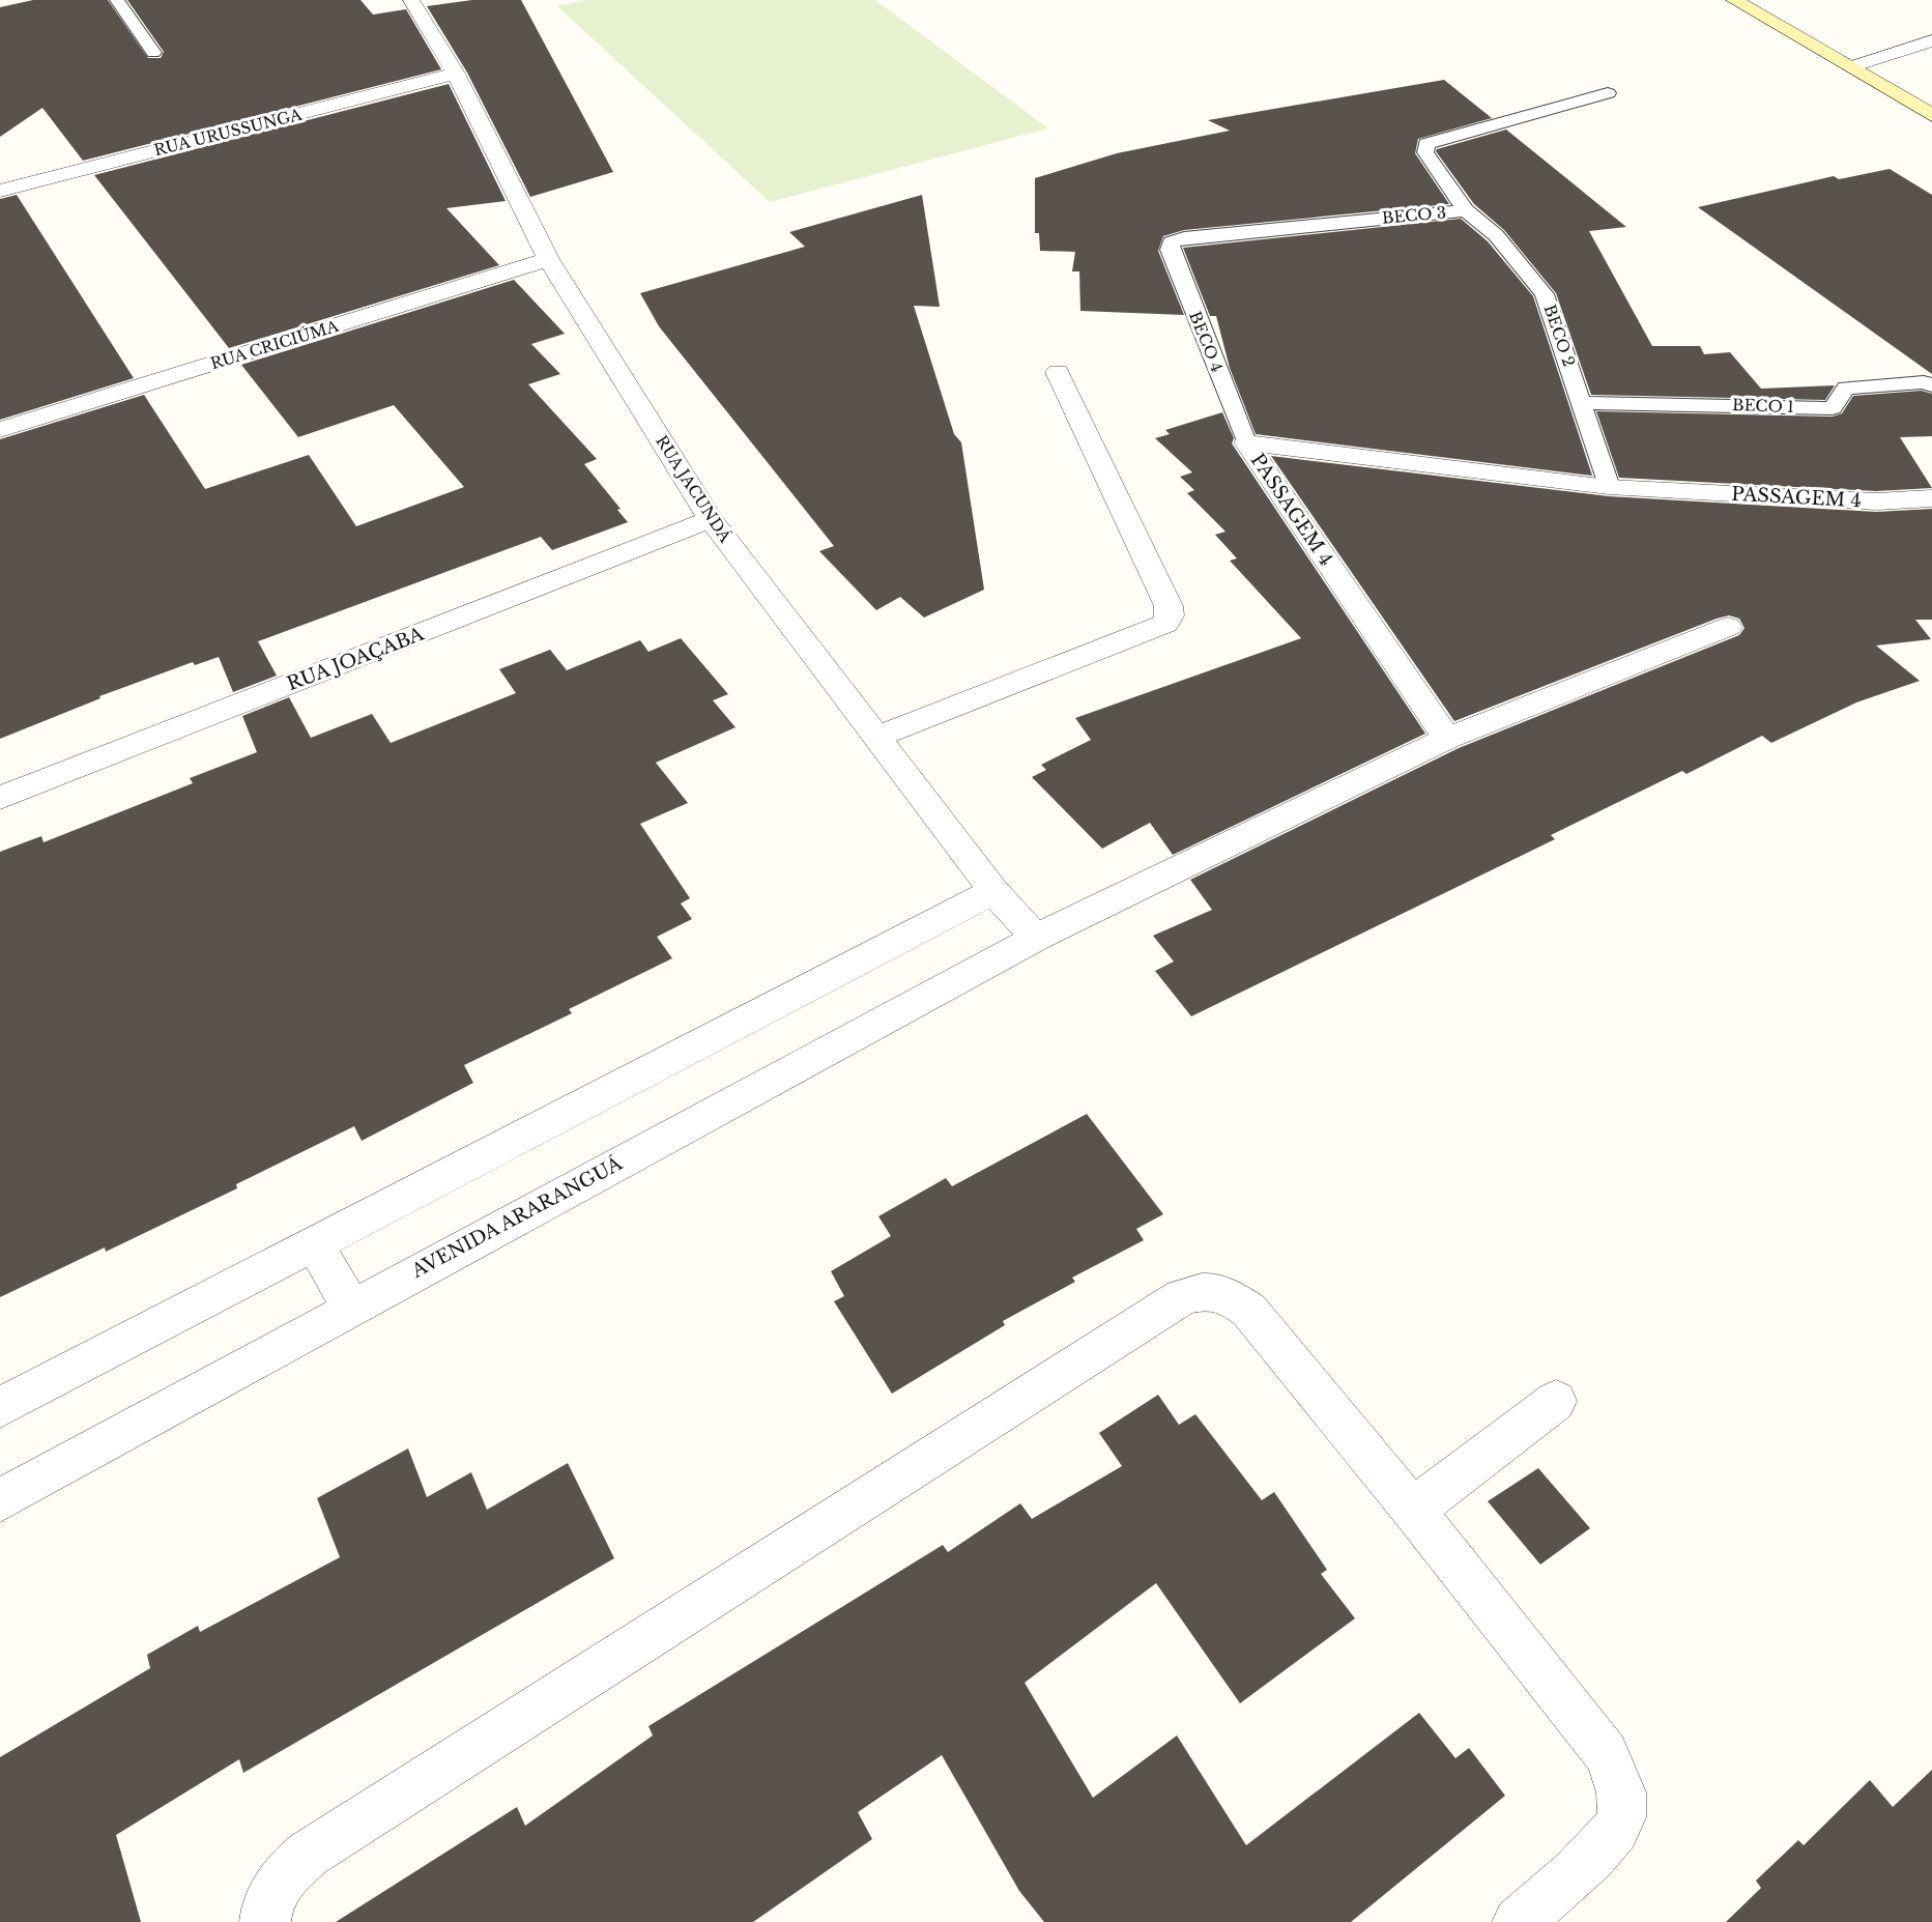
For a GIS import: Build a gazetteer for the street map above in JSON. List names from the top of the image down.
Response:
{
  "streets": {
    "street": [
      "RUA URUSSUNGA",
      "RUA CRICIÚMA",
      "RUA JACUNDÁ",
      "PASSAGEM 4",
      "RUA JOAÇABA",
      "AVENIDA ARARANGUÁ"
    ],
    "lane": [
      "BECO 3",
      "BECO 2",
      "BECO 4",
      "BECO 1"
    ]
  },
  "crossings": [
    ["RUA URUSSUNGA", "RUA JACUNDÁ"],
    ["BECO 3", "BECO 2"],
    ["BECO 3", "BECO 4"],
    ["BECO 2", "BECO 1"],
    ["BECO 2", "PASSAGEM 4"],
    ["BECO 4", "PASSAGEM 4"],
    ["RUA CRICIÚMA", "RUA JACUNDÁ"],
    ["RUA JACUNDÁ", "RUA JOAÇABA"],
    ["RUA JACUNDÁ", "AVENIDA ARARANGUÁ"]
  ]
}
